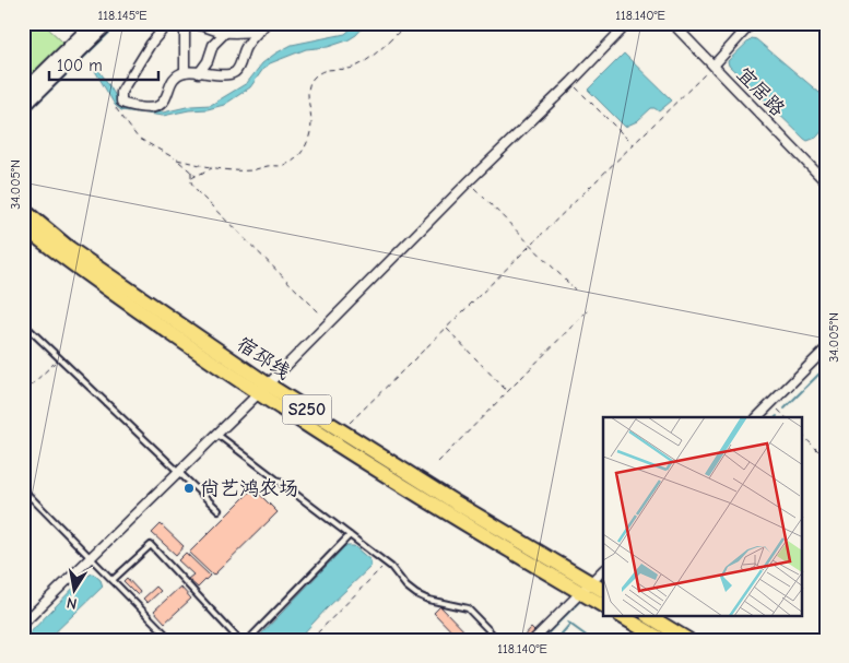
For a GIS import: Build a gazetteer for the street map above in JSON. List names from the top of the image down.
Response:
{
  "streets": {
    "main road": ["宿邳线", "S250"],
    "street": ["宜居路"]
  },
  "places": ["尚艺鸿农场"],
  "scale_bar": "100 m",
  "north": "bottom",
  "coordinates": ["118.145°E", "118.140°E", "34.005°N"]
}
